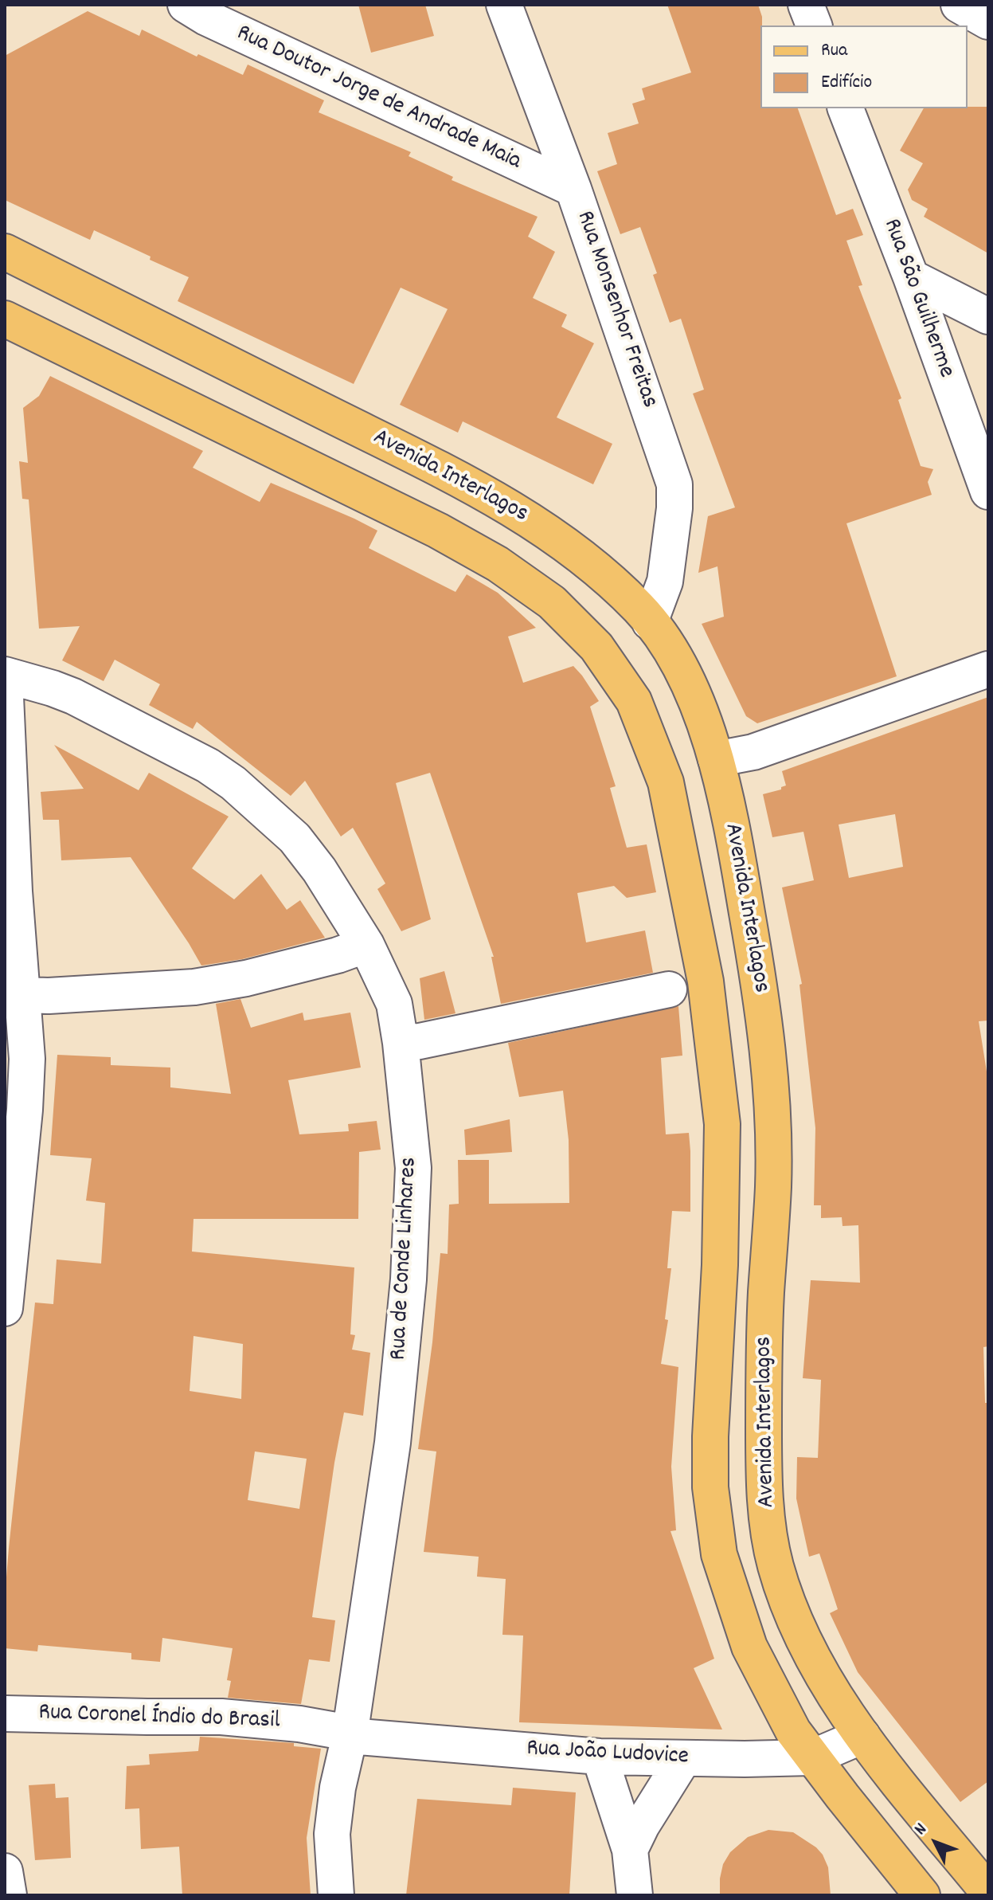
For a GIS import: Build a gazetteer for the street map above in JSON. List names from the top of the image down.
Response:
{
  "streets": {
    "main road": ["Avenida Interlagos"],
    "street": [
      "Rua Doutor Jorge de Andrade Maia",
      "Rua São Guilherme",
      "Rua Monsenhor Freitas",
      "Rua de Conde Linhares",
      "Rua Coronel Índio do Brasil",
      "Rua João Ludovice"
    ]
  },
  "crossings": [
    ["Rua Doutor Jorge de Andrade Maia", "Rua Monsenhor Freitas"],
    ["Rua Monsenhor Freitas", "Avenida Interlagos"],
    ["Avenida Interlagos", "Rua João Ludovice"],
    ["Rua de Conde Linhares", "Rua Coronel Índio do Brasil"],
    ["Rua de Conde Linhares", "Rua João Ludovice"],
    ["Rua Coronel Índio do Brasil", "Rua João Ludovice"]
  ],
  "legend": ["Rua", "Edifício"],
  "north": "top left"
}
